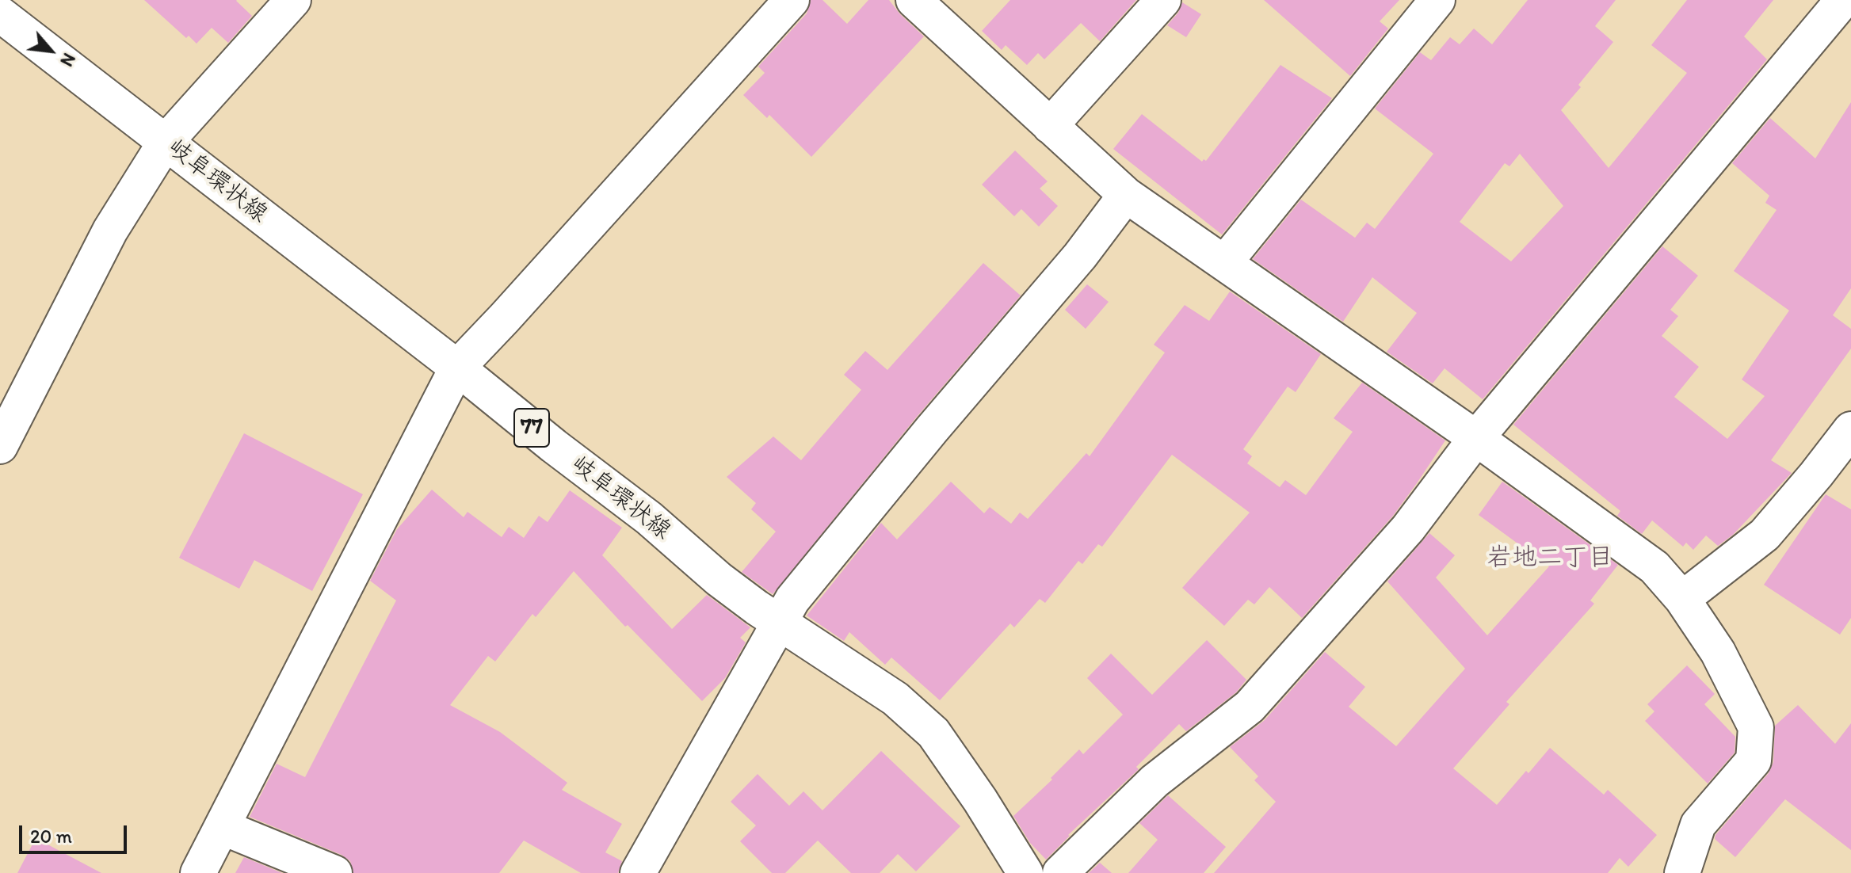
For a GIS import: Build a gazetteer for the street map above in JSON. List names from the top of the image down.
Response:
{
  "streets": {
    "street": ["岐阜環状線", "77"]
  },
  "districts": ["岩地二丁目"],
  "scale_bar": "20 m",
  "north": "bottom right"
}
